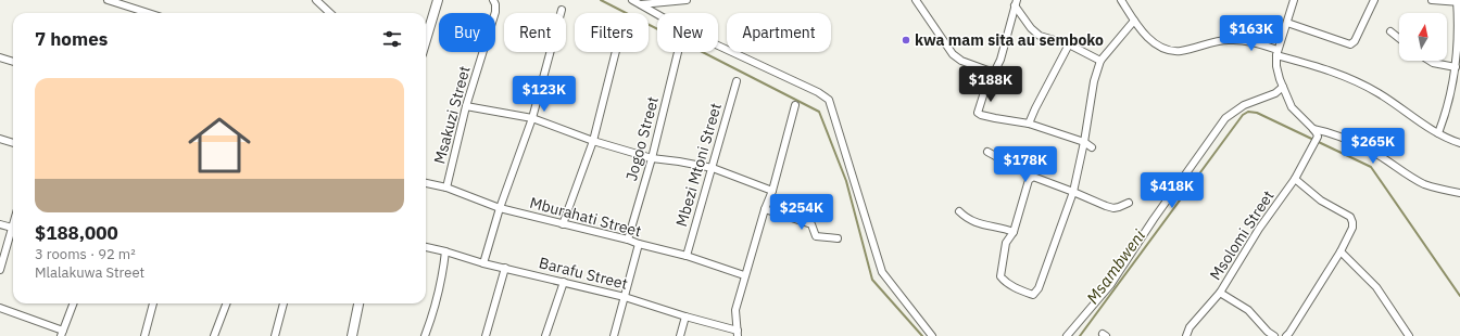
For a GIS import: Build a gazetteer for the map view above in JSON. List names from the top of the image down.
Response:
{
  "streets": {
    "street": [
      "Msakuzi Street",
      "Jogoo Street",
      "Mbezi Mtoni Street",
      "Mburahati Street",
      "Msolomi Street",
      "Barafu Street"
    ]
  },
  "crossings": [
    ["Msakuzi Street", "Mburahati Street"],
    ["Jogoo Street", "Mburahati Street"],
    ["Mbezi Mtoni Street", "Mburahati Street"]
  ],
  "water": ["Msambweni"],
  "places": ["kwa mam sita au semboko"],
  "north": "top",
  "page": {
    "chip": [
      "Buy",
      "Rent",
      "Filters",
      "New",
      "Apartment"
    ],
    "heading": "7 homes",
    "price": [
      "$163K",
      "$188K",
      "$123K",
      "$265K",
      "$178K",
      "$418K",
      "$254K"
    ],
    "list": [
      {
        "name": "$188,000",
        "note": "3 rooms · 92 m² · Mlalakuwa Street"
      }
    ]
  }
}
